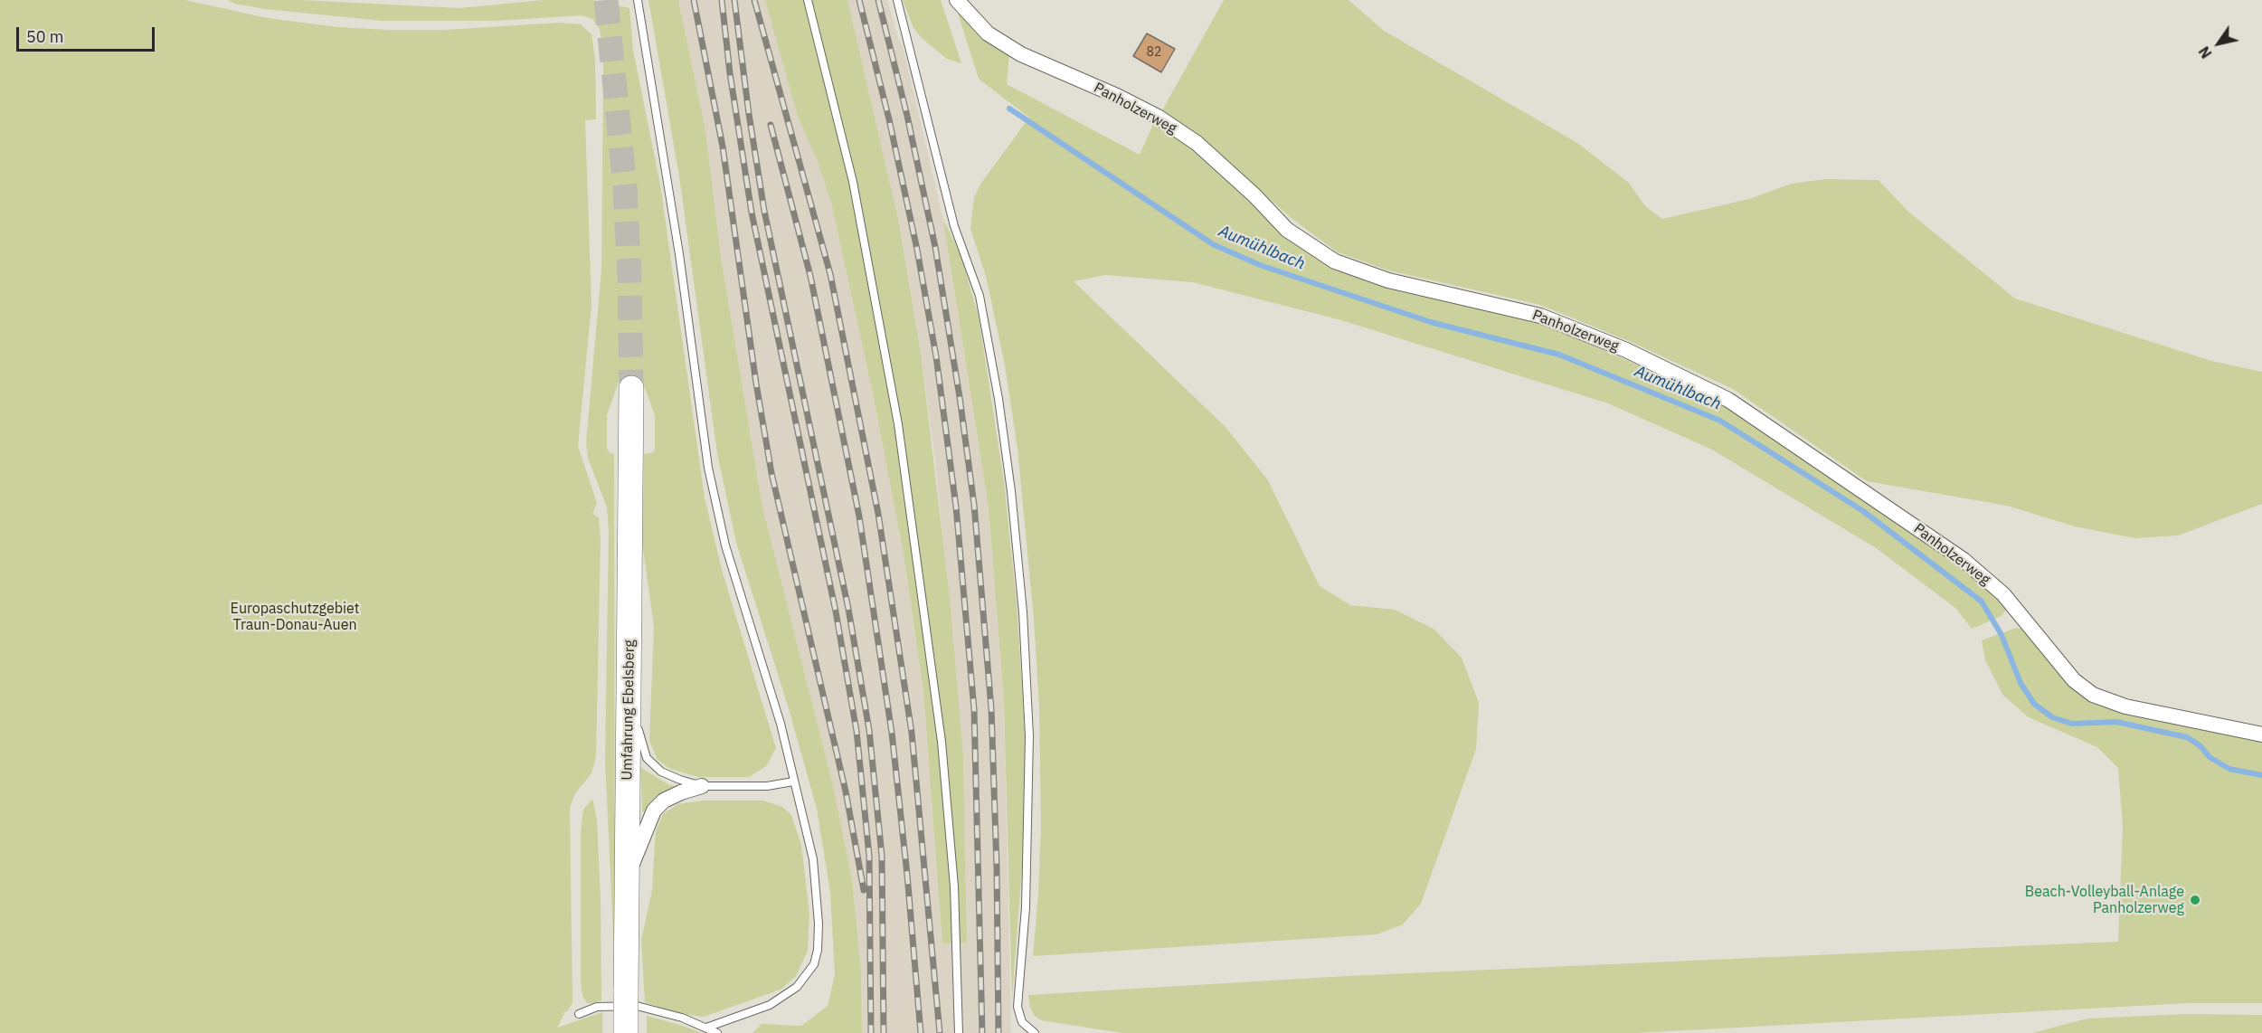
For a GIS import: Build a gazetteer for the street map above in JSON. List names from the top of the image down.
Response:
{
  "streets": {
    "main road": ["Umfahrung Ebelsberg"],
    "street": ["Panholzerweg"]
  },
  "water": ["Aumühlbach"],
  "parks": ["Europaschutzgebiet Traun-Donau-Auen"],
  "places": ["Beach-Volleyball-Anlage Panholzerweg"],
  "house_numbers": ["82"],
  "scale_bar": "50 m",
  "north": "bottom left"
}
